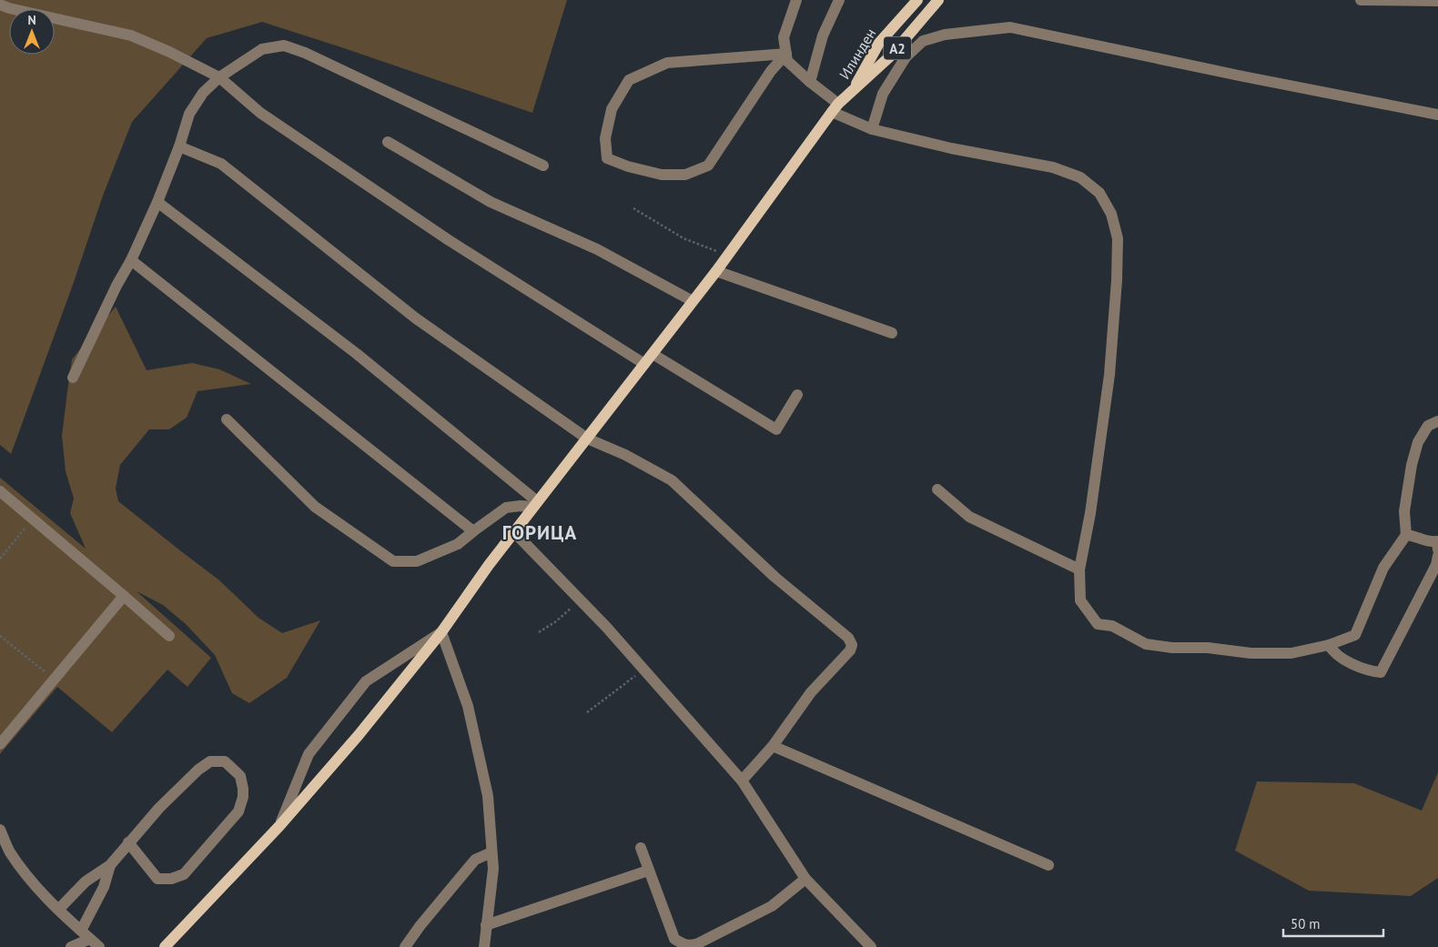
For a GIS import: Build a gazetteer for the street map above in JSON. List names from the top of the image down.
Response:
{
  "streets": {
    "main road": ["A2", "Илинден"]
  },
  "crossings": [
    ["A2", "Илинден"]
  ],
  "districts": ["ГОРИЦА"],
  "scale_bar": "50 m",
  "north": "top"
}
